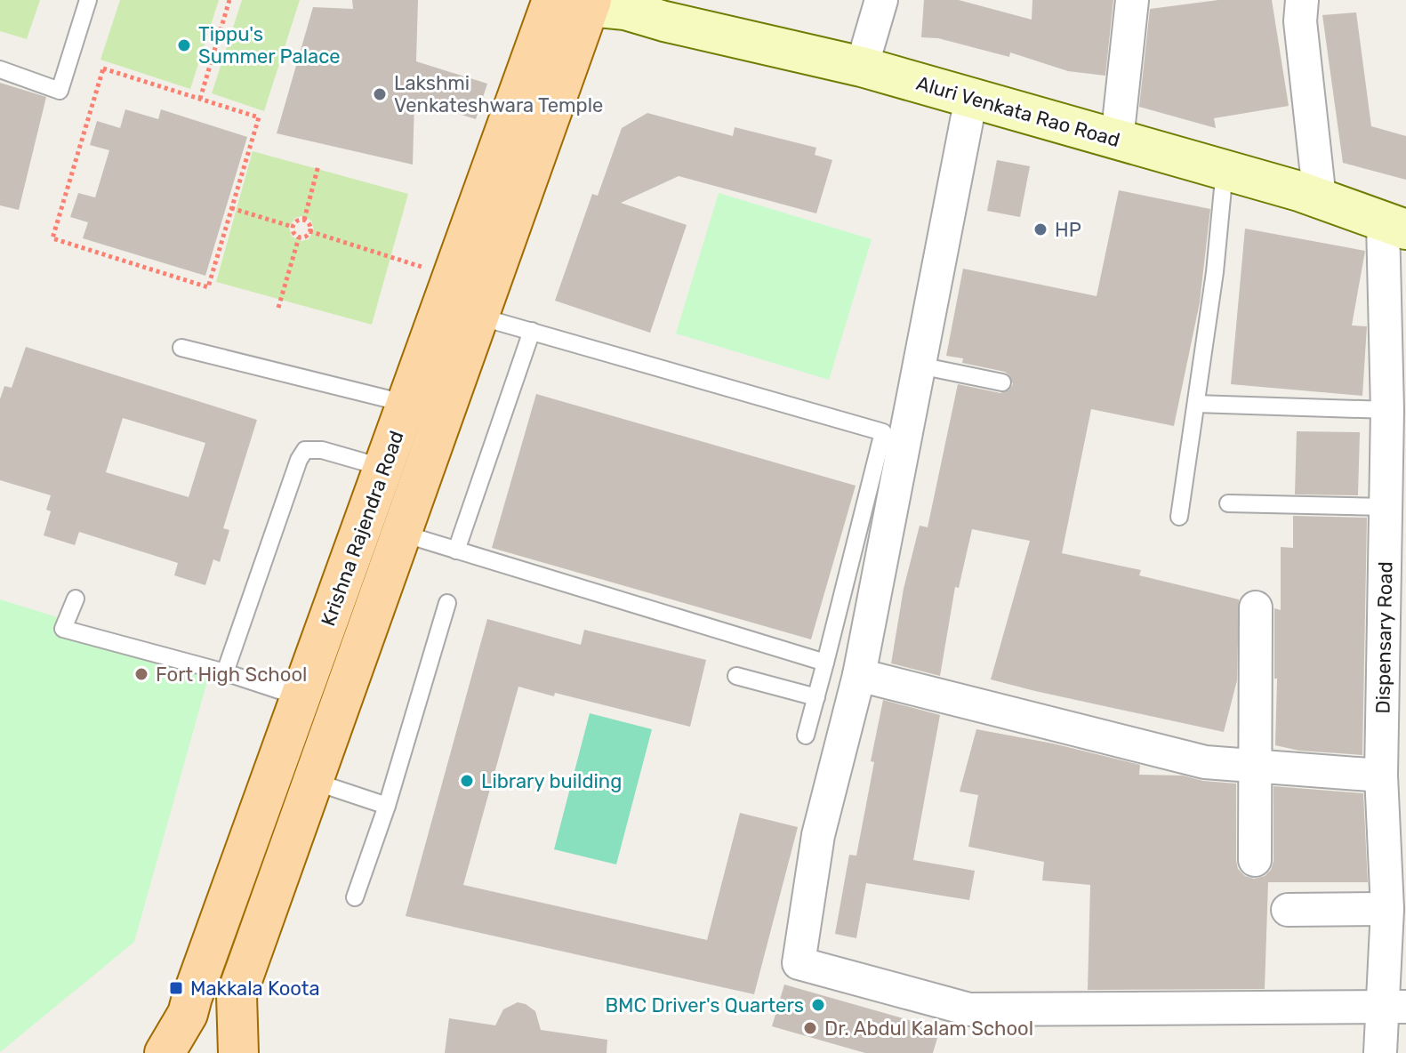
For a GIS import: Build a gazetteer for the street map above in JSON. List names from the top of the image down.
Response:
{
  "streets": {
    "main road": ["Aluri Venkata Rao Road", "Krishna Rajendra Road"],
    "street": ["Dispensary Road"]
  },
  "crossings": [
    ["Aluri Venkata Rao Road", "Krishna Rajendra Road"],
    ["Aluri Venkata Rao Road", "Dispensary Road"]
  ],
  "places": {
    "other": [
      "Tippu's Summer Palace",
      "Lakshmi Venkateshwara Temple",
      "HP",
      "Fort High School",
      "Library building",
      "BMC Driver's Quarters",
      "Dr. Abdul Kalam School"
    ],
    "transit": ["Makkala Koota"]
  }
}
